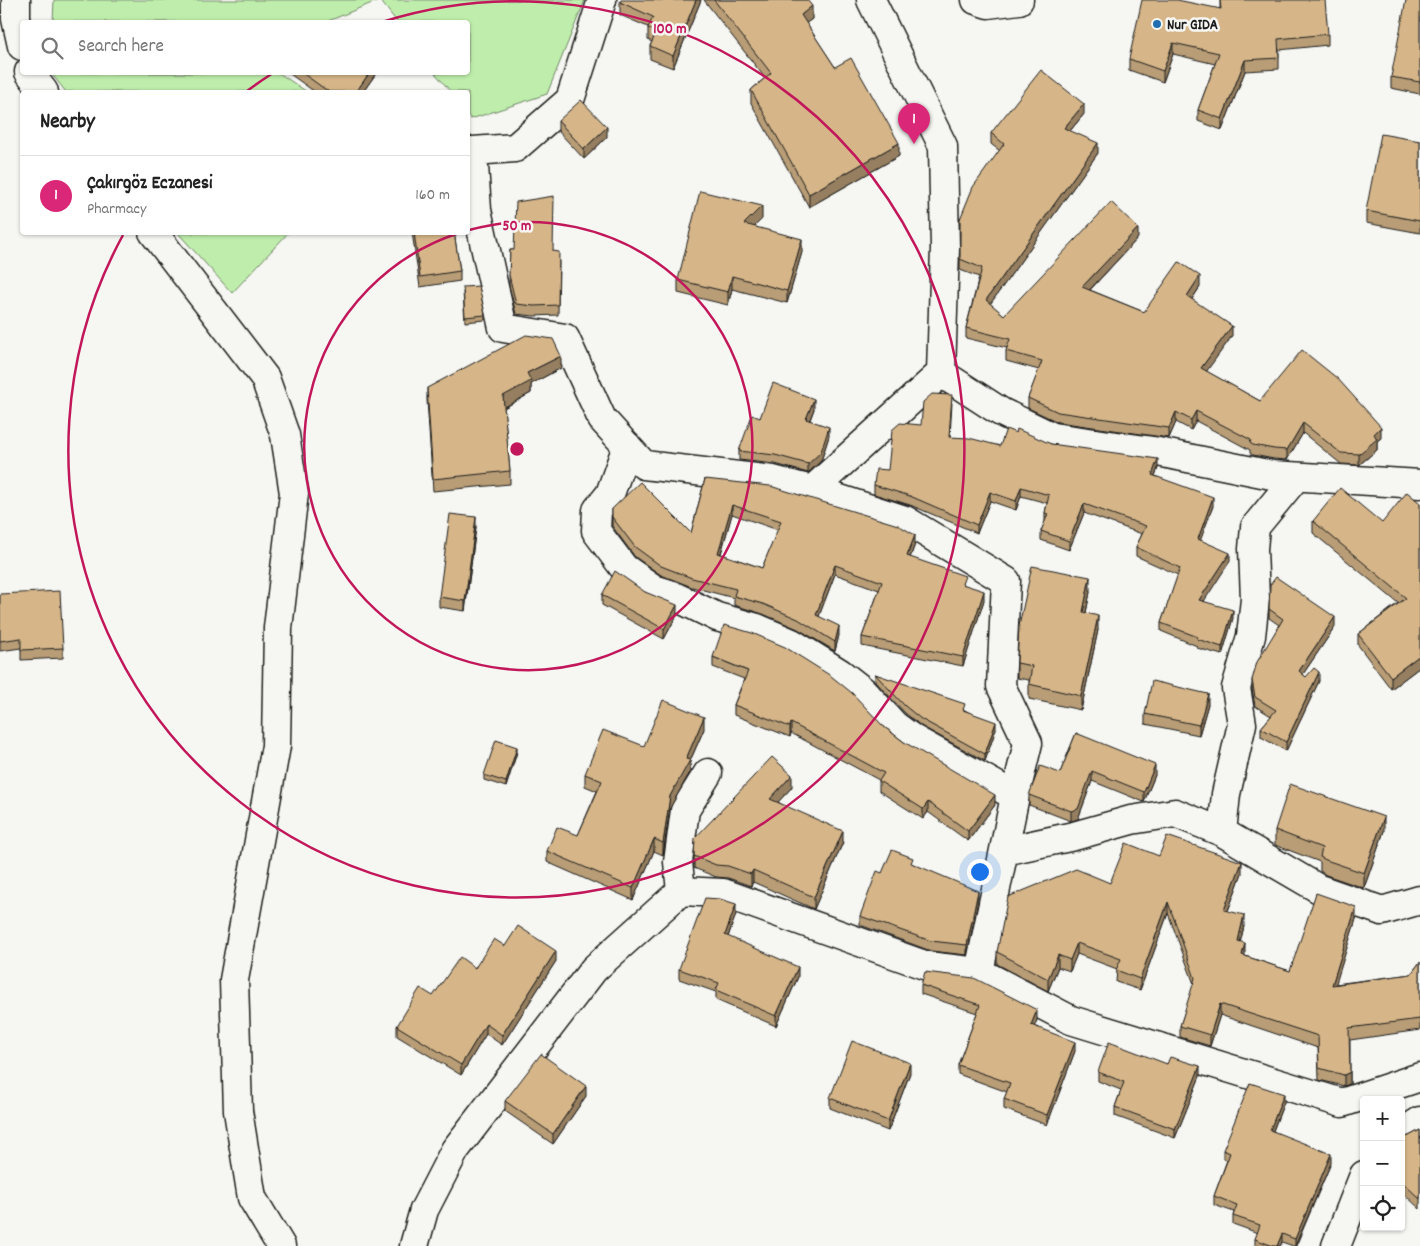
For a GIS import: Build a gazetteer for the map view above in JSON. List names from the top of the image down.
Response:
{
  "places": ["Nur GIDA"],
  "page": {
    "search": "Search here",
    "heading": "Nearby",
    "pins": "1",
    "list": [
      {
        "mark": "1",
        "name": "Çakırgöz Eczanesi",
        "note": "Pharmacy",
        "value": "160 m"
      }
    ],
    "map_buttons": ["+", "−"]
  },
  "rings": ["100 m", "50 m"]
}
